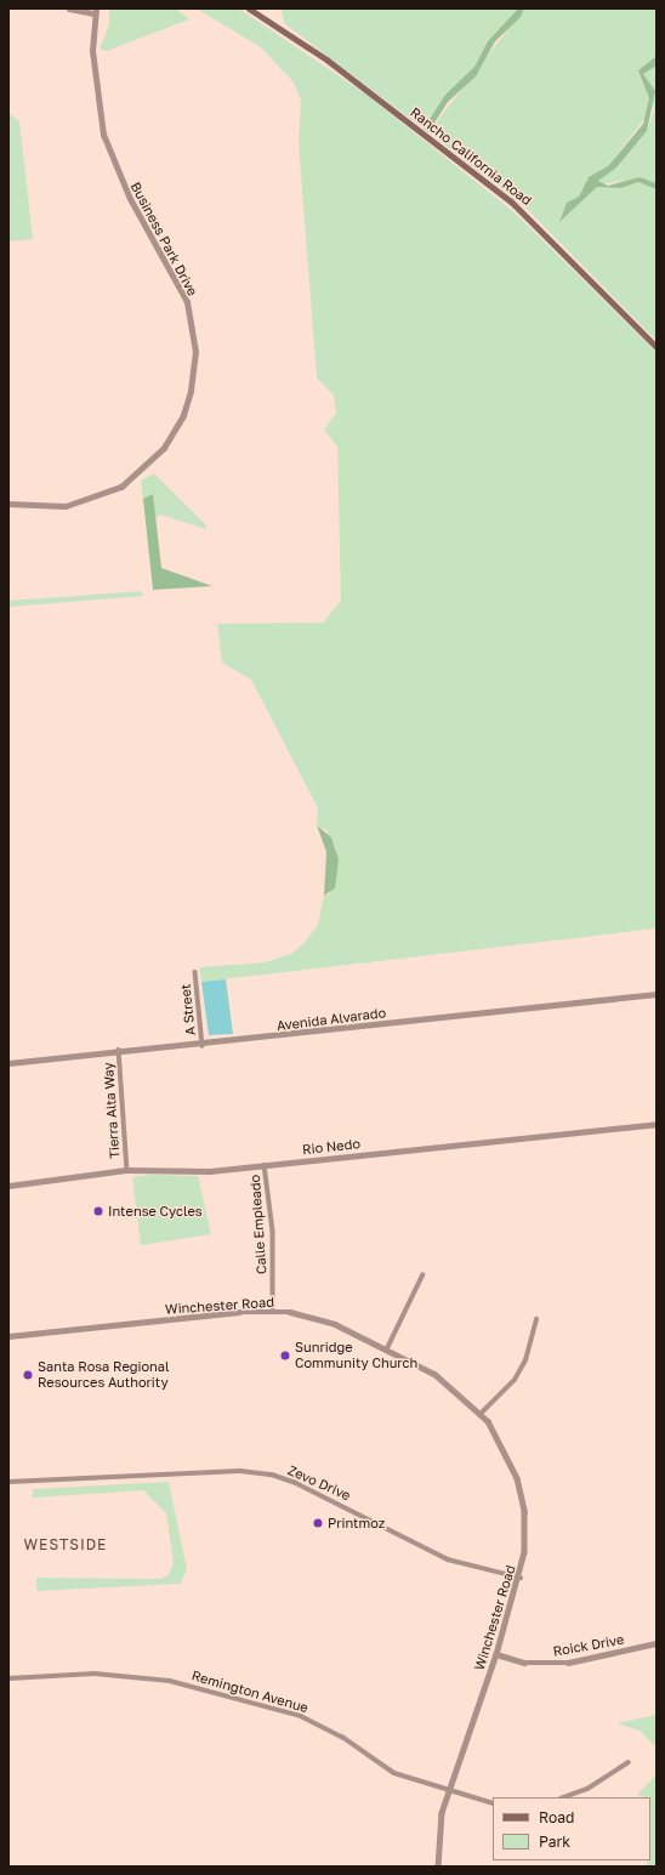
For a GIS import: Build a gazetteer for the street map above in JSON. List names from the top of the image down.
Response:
{
  "streets": {
    "main road": ["Rancho California Road"],
    "street": [
      "Business Park Drive",
      "A Street",
      "Avenida Alvarado",
      "Tierra Alta Way",
      "Rio Nedo",
      "Calle Empleado",
      "Winchester Road",
      "Zevo Drive",
      "Roick Drive",
      "Remington Avenue"
    ]
  },
  "crossings": [
    ["A Street", "Avenida Alvarado"],
    ["Avenida Alvarado", "Tierra Alta Way"],
    ["Tierra Alta Way", "Rio Nedo"],
    ["Rio Nedo", "Calle Empleado"],
    ["Calle Empleado", "Winchester Road"],
    ["Winchester Road", "Zevo Drive"],
    ["Winchester Road", "Roick Drive"],
    ["Winchester Road", "Remington Avenue"]
  ],
  "districts": ["WESTSIDE"],
  "places": [
    "Intense Cycles",
    "Sunridge Community Church",
    "Santa Rosa Regional Resources Authority",
    "Printmoz"
  ],
  "legend": ["Road", "Park"]
}
